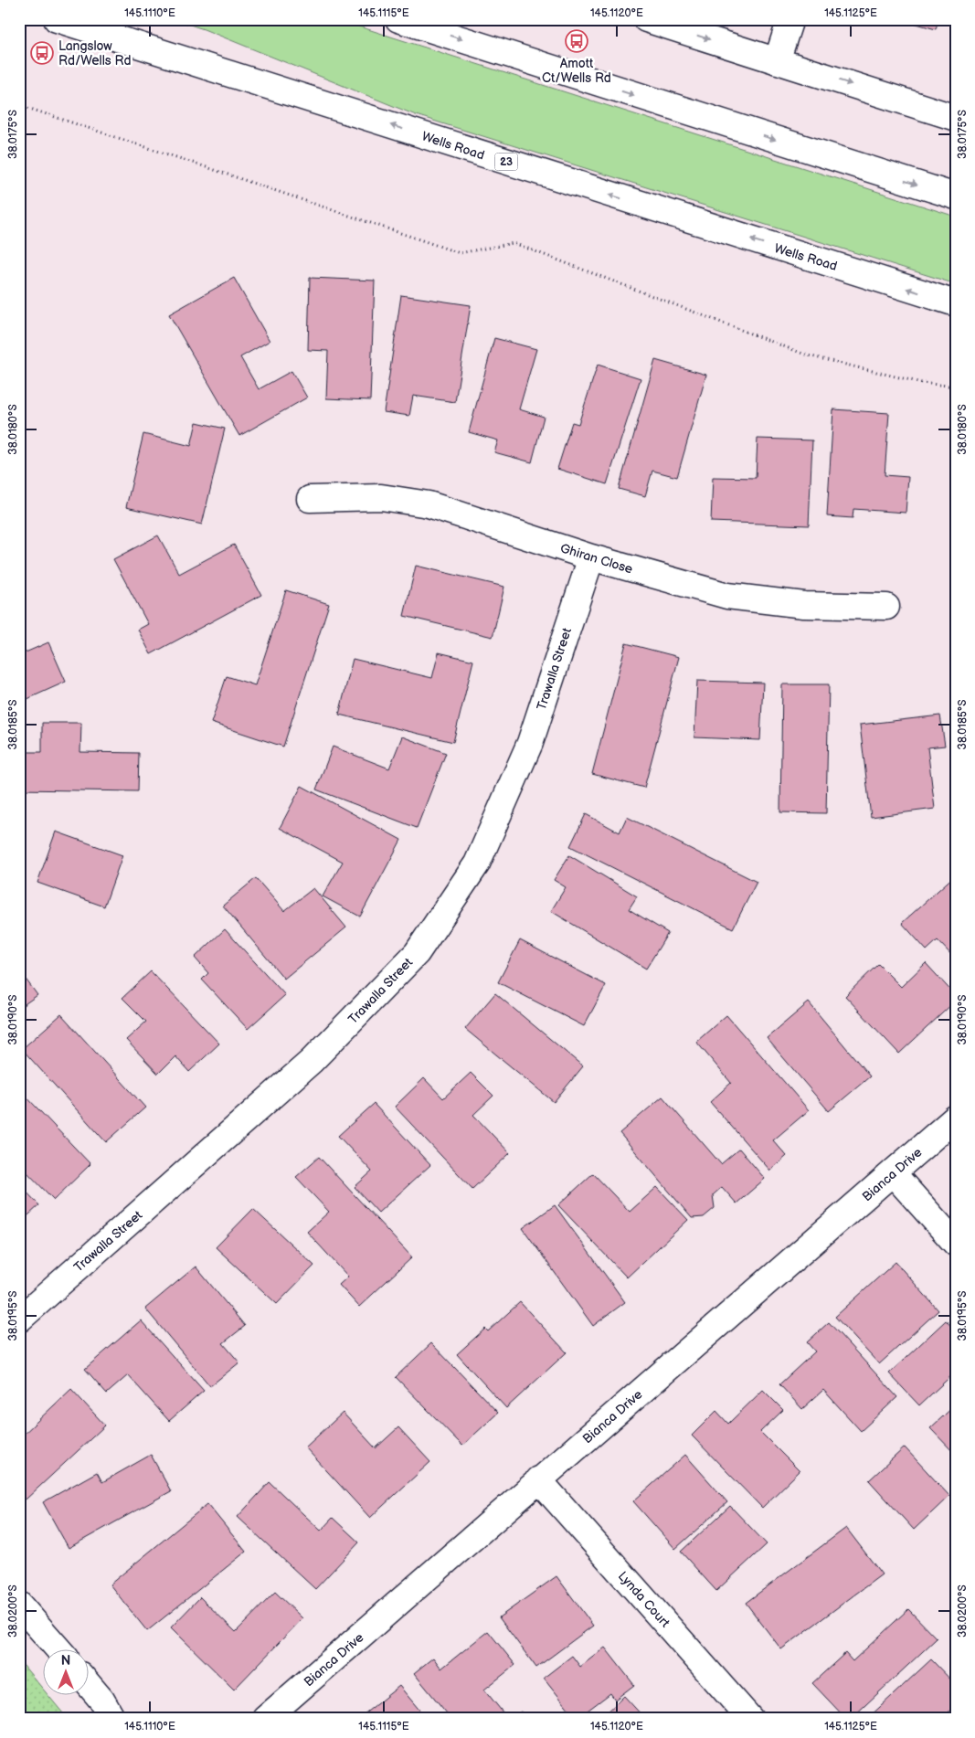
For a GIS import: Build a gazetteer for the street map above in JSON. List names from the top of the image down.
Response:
{
  "streets": {
    "street": [
      "Wells Road",
      "23",
      "Ghiran Close",
      "Trawalla Street",
      "Bianca Drive",
      "Lynda Court"
    ]
  },
  "crossings": [
    ["Ghiran Close", "Trawalla Street"],
    ["Bianca Drive", "Lynda Court"]
  ],
  "places": {
    "bus stop": ["Amott Ct/Wells Rd", "Langslow Rd/Wells Rd"]
  },
  "north": "top",
  "coordinates": [
    "145.1110°E",
    "145.1115°E",
    "145.1120°E",
    "145.1125°E",
    "38.0175°S",
    "38.0180°S",
    "38.0185°S",
    "38.0190°S",
    "38.0195°S",
    "38.0200°S"
  ]
}
